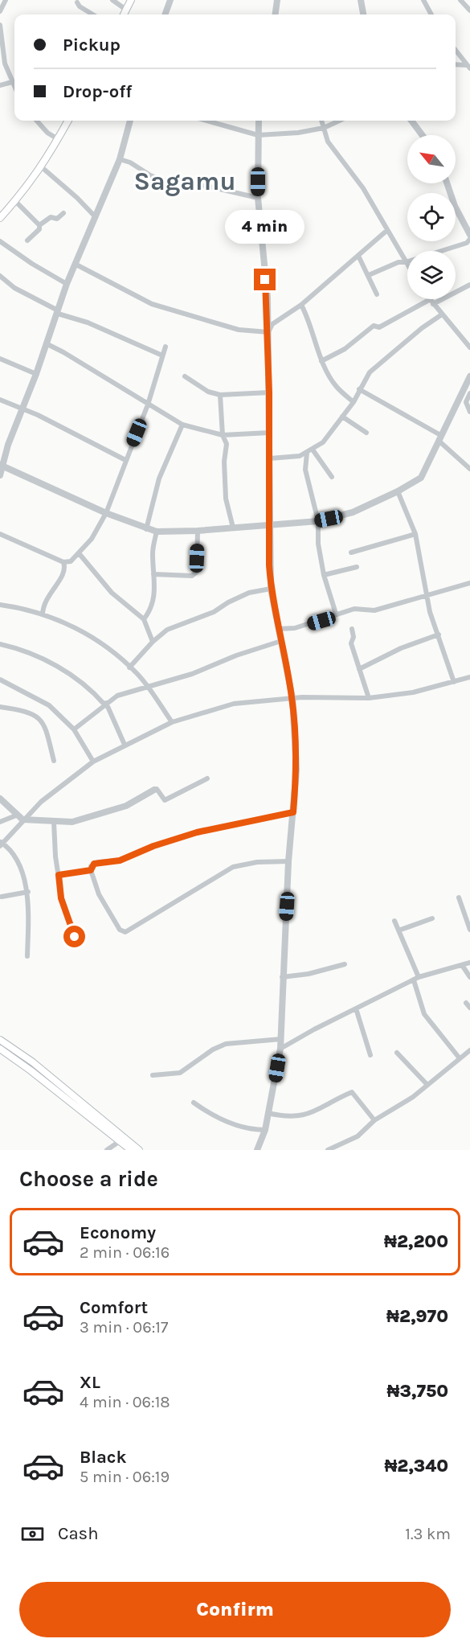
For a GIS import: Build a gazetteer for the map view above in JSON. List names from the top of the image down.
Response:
{
  "districts": ["Sagamu"],
  "north": "top left",
  "page": {
    "banner": ["Pickup", "Drop-off"],
    "bubble": "4 min",
    "heading": "Choose a ride",
    "list": [
      {
        "name": "Economy",
        "note": "2 min · 06:16",
        "value": "₦2,200"
      },
      {
        "name": "Comfort",
        "note": "3 min · 06:17",
        "value": "₦2,970"
      },
      {
        "name": "XL",
        "note": "4 min · 06:18",
        "value": "₦3,750"
      },
      {
        "name": "Black",
        "note": "5 min · 06:19",
        "value": "₦2,340"
      }
    ],
    "pay": ["Cash", "1.3 km"],
    "buttons": "Confirm"
  }
}
